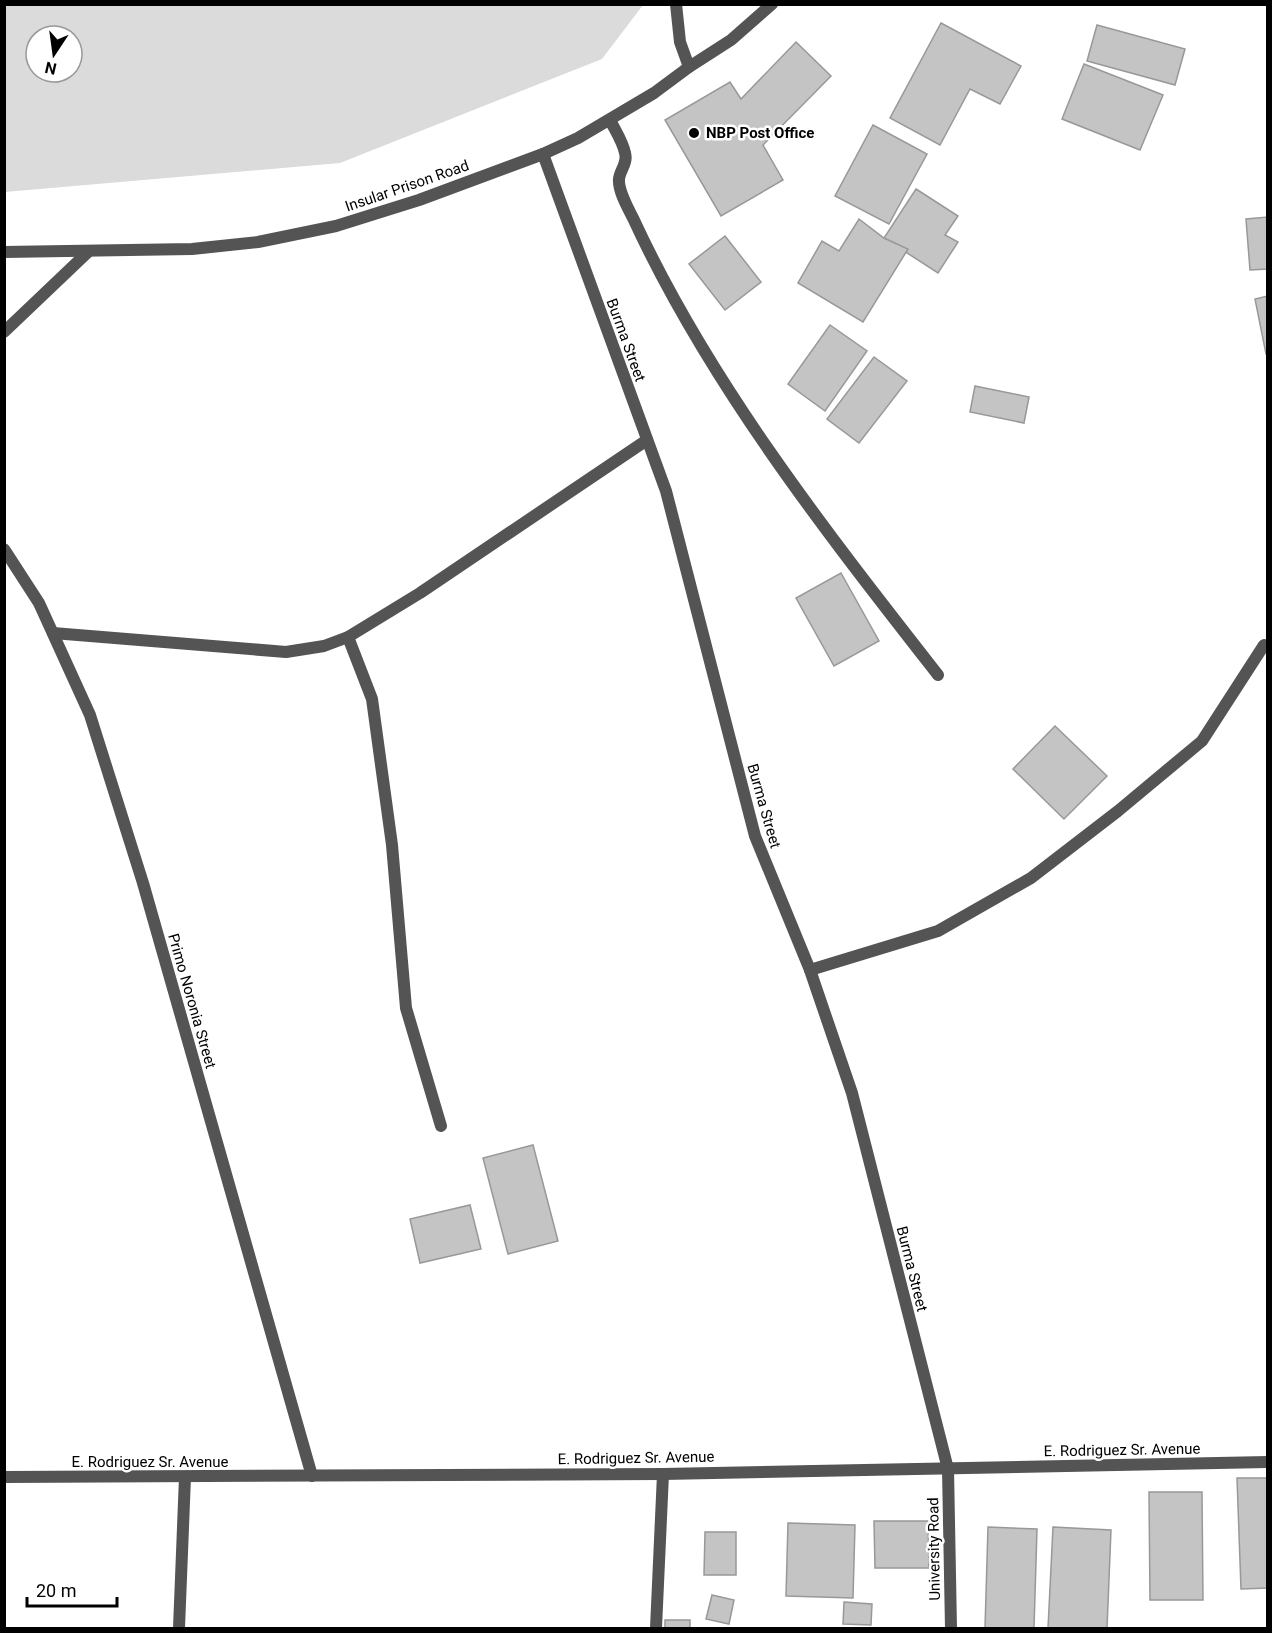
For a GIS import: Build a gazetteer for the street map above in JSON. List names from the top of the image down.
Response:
{
  "streets": {
    "street": [
      "Insular Prison Road",
      "Burma Street",
      "Primo Noronia Street",
      "E. Rodriguez Sr. Avenue",
      "University Road"
    ]
  },
  "crossings": [
    ["Insular Prison Road", "Burma Street"],
    ["Burma Street", "E. Rodriguez Sr. Avenue"],
    ["Burma Street", "University Road"],
    ["Primo Noronia Street", "E. Rodriguez Sr. Avenue"],
    ["E. Rodriguez Sr. Avenue", "University Road"]
  ],
  "places": ["NBP Post Office"],
  "scale_bar": "20 m",
  "north": "bottom"
}
